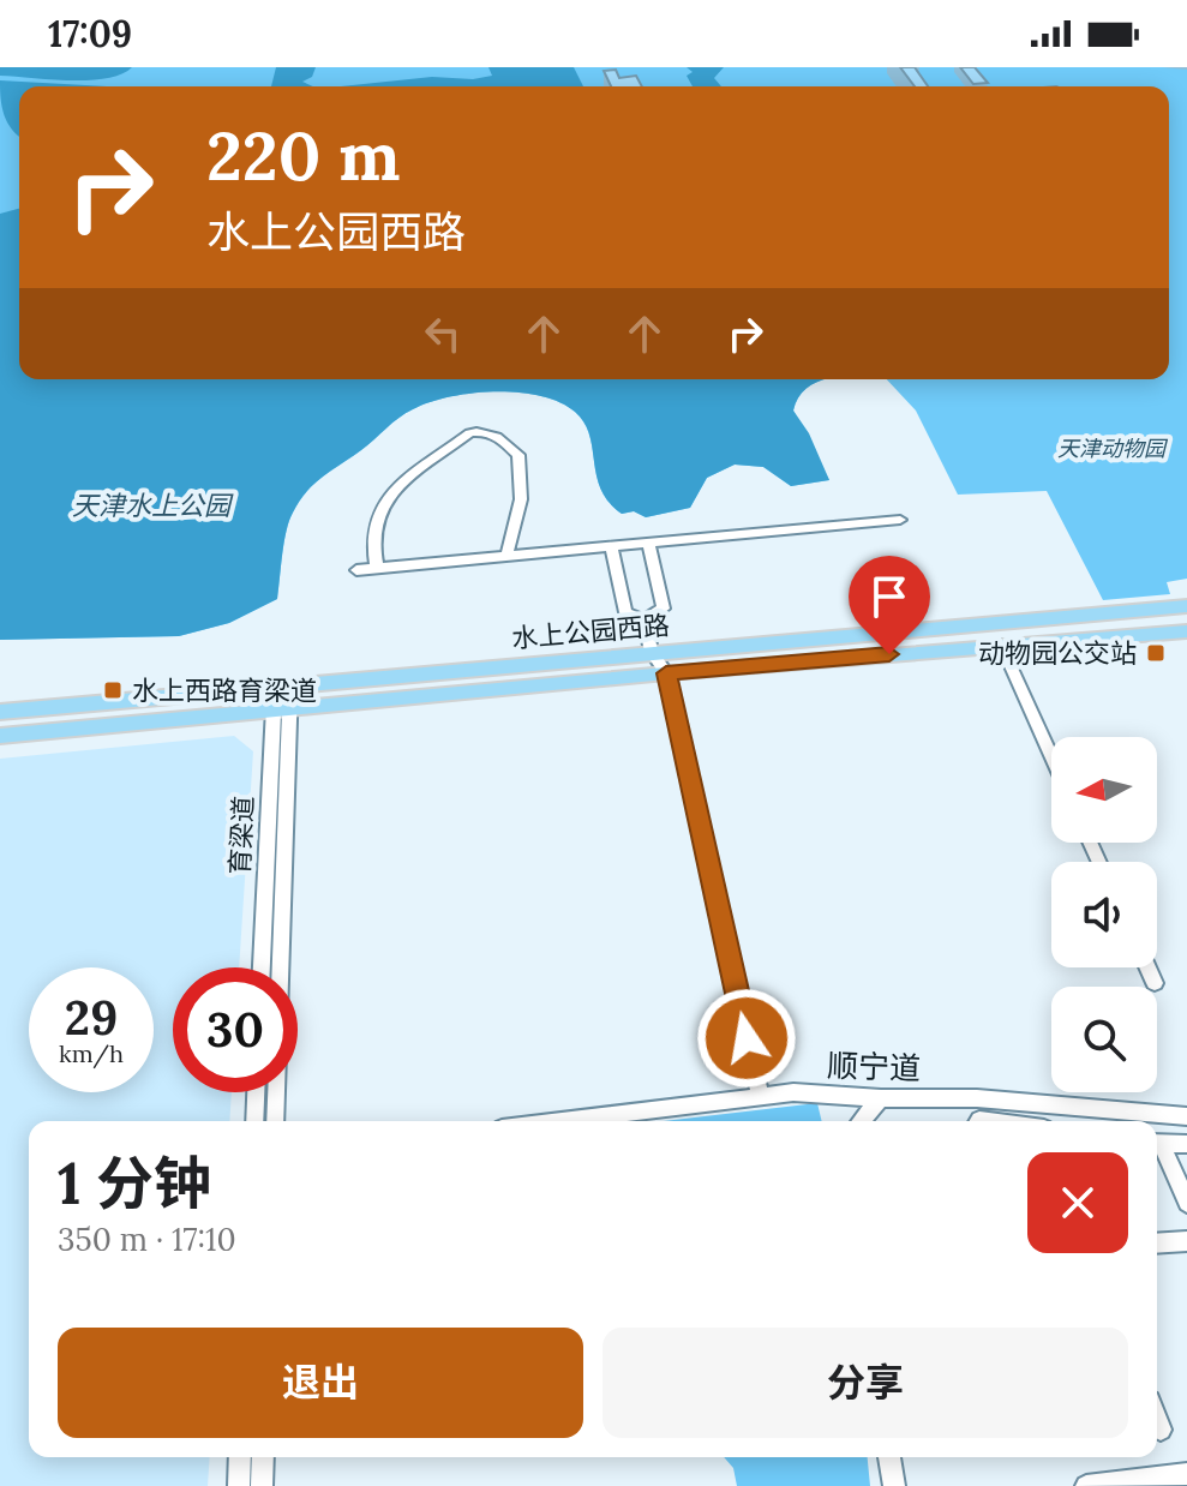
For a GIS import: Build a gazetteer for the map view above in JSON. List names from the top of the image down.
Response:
{
  "streets": {
    "main road": ["水上公园西路"],
    "street": ["育梁道", "顺宁道"]
  },
  "crossings": [
    ["水上公园西路", "育梁道"]
  ],
  "parks": ["天津动物园", "天津水上公园"],
  "places": {
    "transit": ["动物园公交站", "水上西路育梁道"]
  },
  "north": "left",
  "page": {
    "status": "17:09",
    "turn": ["220 m", "水上公园西路"],
    "speed": "29 km/h",
    "limit": "30",
    "heading": ["1 分钟", "350 m · 17:10"],
    "buttons": ["退出", "分享"]
  }
}
